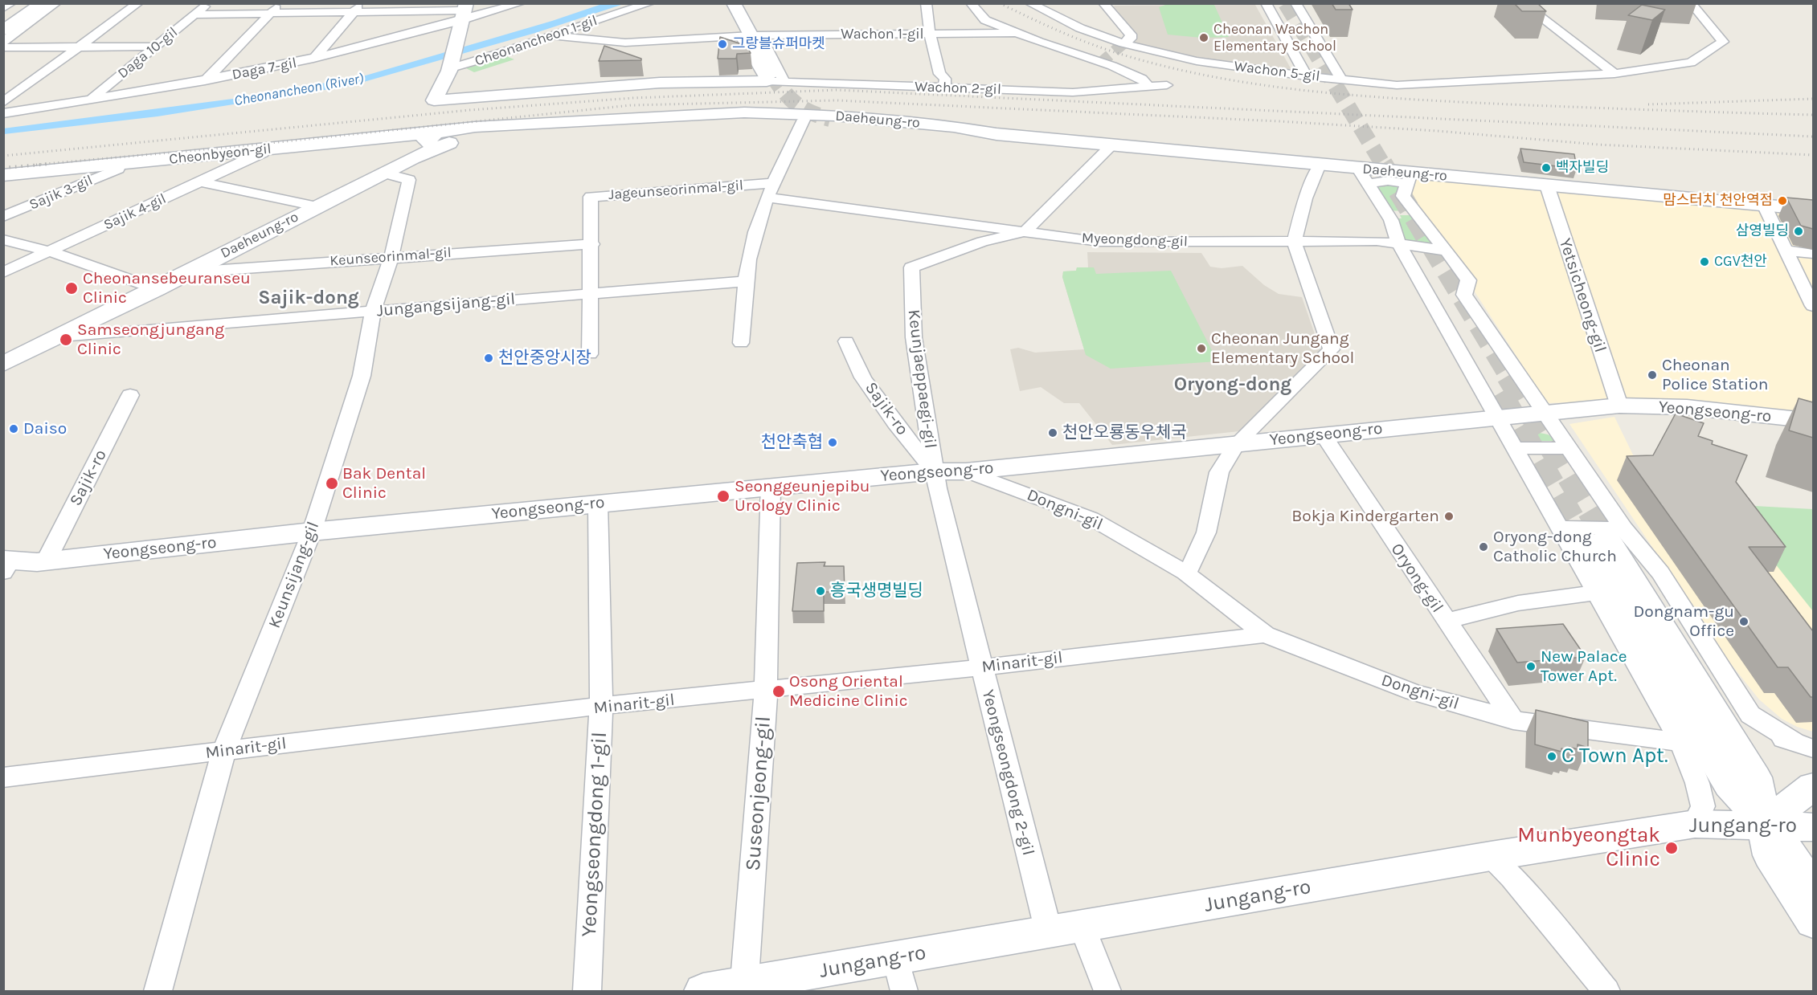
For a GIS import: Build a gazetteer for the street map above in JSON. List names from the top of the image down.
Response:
{
  "streets": {
    "street": [
      "Wachon 1-gil",
      "Cheonancheon 1-gil",
      "Daga 10-gil",
      "Daga 7-gil",
      "Wachon 5-gil",
      "Wachon 2-gil",
      "Daeheung-ro",
      "Cheonbyeon-gil",
      "Jageunseorinmal-gil",
      "Sajik 3-gil",
      "Sajik 4-gil",
      "Myeongdong-gil",
      "Keunseorinmal-gil",
      "Yetsicheong-gil",
      "Jungangsijang-gil",
      "Keunjaeppaegi-gil",
      "Sajik-ro",
      "Yeongseong-ro",
      "Dongni-gil",
      "Keunsijang-gil",
      "Oryong-gil",
      "Minarit-gil",
      "Yeongseongdong 2-gil",
      "Suseonjeong-gil",
      "Jungang-ro",
      "Yeongseongdong 1-gil"
    ]
  },
  "crossings": [
    ["Wachon 1-gil", "Cheonancheon 1-gil"],
    ["Daga 10-gil", "Daga 7-gil"],
    ["Daeheung-ro", "Cheonbyeon-gil"],
    ["Daeheung-ro", "Keunseorinmal-gil"],
    ["Daeheung-ro", "Yetsicheong-gil"],
    ["Daeheung-ro", "Jungangsijang-gil"],
    ["Daeheung-ro", "Keunsijang-gil"],
    ["Cheonbyeon-gil", "Sajik 3-gil"],
    ["Cheonbyeon-gil", "Sajik 4-gil"],
    ["Jageunseorinmal-gil", "Keunseorinmal-gil"],
    ["Jageunseorinmal-gil", "Jungangsijang-gil"],
    ["Myeongdong-gil", "Keunjaeppaegi-gil"],
    ["Keunseorinmal-gil", "Keunsijang-gil"],
    ["Yetsicheong-gil", "Yeongseong-ro"],
    ["Jungangsijang-gil", "Keunsijang-gil"],
    ["Keunjaeppaegi-gil", "Sajik-ro"],
    ["Keunjaeppaegi-gil", "Yeongseong-ro"],
    ["Keunjaeppaegi-gil", "Yeongseongdong 2-gil"],
    ["Sajik-ro", "Yeongseong-ro"],
    ["Sajik-ro", "Yeongseongdong 2-gil"],
    ["Yeongseong-ro", "Dongni-gil"],
    ["Yeongseong-ro", "Keunsijang-gil"],
    ["Yeongseong-ro", "Oryong-gil"],
    ["Yeongseong-ro", "Yeongseongdong 2-gil"],
    ["Yeongseong-ro", "Suseonjeong-gil"],
    ["Yeongseong-ro", "Yeongseongdong 1-gil"],
    ["Dongni-gil", "Oryong-gil"],
    ["Dongni-gil", "Minarit-gil"],
    ["Keunsijang-gil", "Minarit-gil"],
    ["Minarit-gil", "Yeongseongdong 2-gil"],
    ["Minarit-gil", "Suseonjeong-gil"],
    ["Minarit-gil", "Yeongseongdong 1-gil"],
    ["Yeongseongdong 2-gil", "Jungang-ro"],
    ["Suseonjeong-gil", "Jungang-ro"]
  ],
  "districts": ["Sajik-dong", "Oryong-dong"],
  "water": ["Cheonancheon (River)"],
  "places": [
    "Cheonan Wachon Elementary School",
    "그랑블슈퍼마켓",
    "백자빌딩",
    "맘스터치 천안역점",
    "삼영빌딩",
    "CGV천안",
    "Cheonansebeuranseu Clinic",
    "Samseongjungang Clinic",
    "Cheonan Jungang Elementary School",
    "천안중앙시장",
    "Cheonan Police Station",
    "Daiso",
    "천안오룡동우체국",
    "천안축협",
    "Bak Dental Clinic",
    "Seonggeunjepibu Urology Clinic",
    "Bokja Kindergarten",
    "Oryong-dong Catholic Church",
    "흥국생명빌딩",
    "Dongnam-gu Office",
    "New Palace Tower Apt.",
    "Osong Oriental Medicine Clinic",
    "C Town Apt.",
    "Munbyeongtak Clinic"
  ]
}
